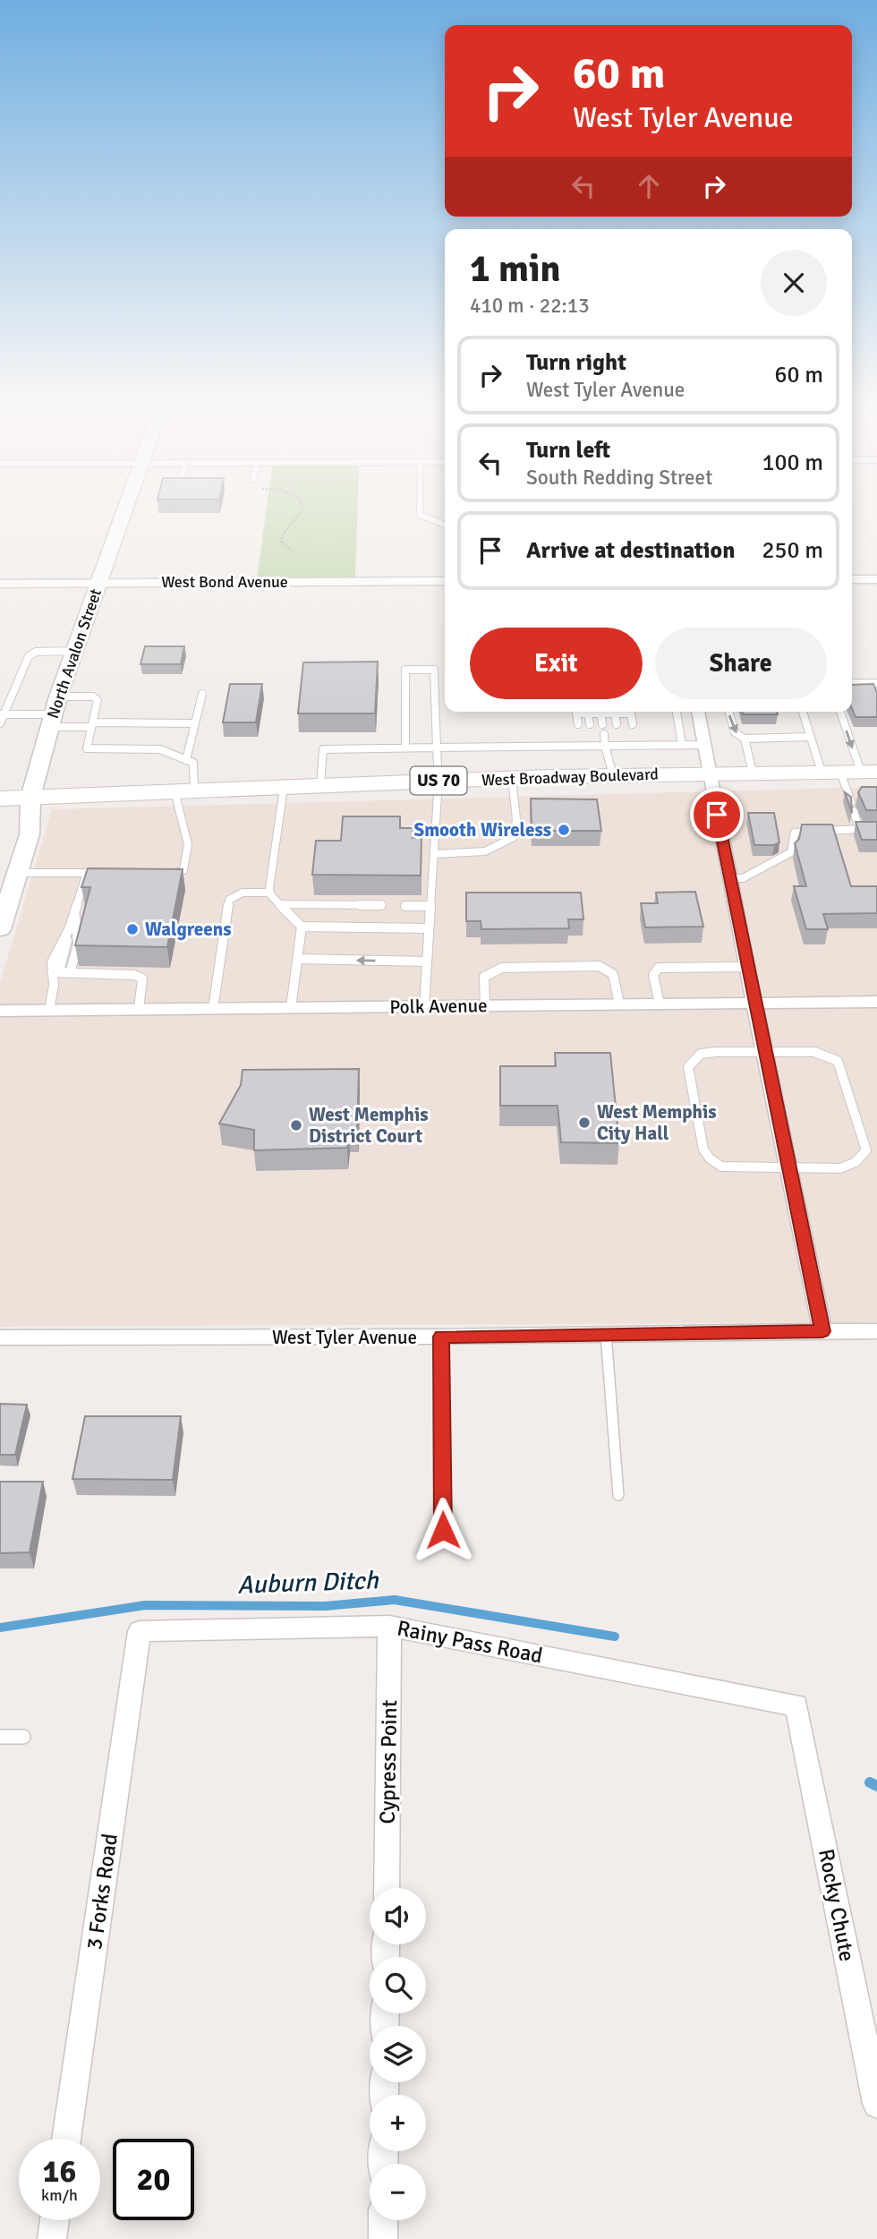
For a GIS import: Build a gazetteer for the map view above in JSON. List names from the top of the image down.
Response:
{
  "streets": {
    "main road": ["West Broadway Boulevard", "US 70"],
    "street": [
      "West Bond Avenue",
      "North Avalon Street",
      "Polk Avenue",
      "West Tyler Avenue",
      "Rainy Pass Road",
      "Cypress Point",
      "3 Forks Road",
      "Rocky Chute"
    ]
  },
  "crossings": [
    ["West Bond Avenue", "North Avalon Street"],
    ["North Avalon Street", "West Broadway Boulevard"],
    ["Rainy Pass Road", "Cypress Point"],
    ["Rainy Pass Road", "3 Forks Road"],
    ["Rainy Pass Road", "Rocky Chute"]
  ],
  "water": ["Auburn Ditch"],
  "places": [
    "Smooth Wireless",
    "Walgreens",
    "West Memphis City Hall",
    "West Memphis District Court"
  ],
  "page": {
    "turn": ["60 m", "West Tyler Avenue"],
    "heading": ["1 min", "410 m · 22:13"],
    "list": [
      {
        "name": "Turn right",
        "note": "West Tyler Avenue",
        "value": "60 m"
      },
      {
        "name": "Turn left",
        "note": "South Redding Street",
        "value": "100 m"
      },
      {
        "name": "Arrive at destination",
        "value": "250 m"
      }
    ],
    "buttons": ["Exit", "Share"],
    "map_buttons": ["+", "−"],
    "speed": "16 km/h",
    "limit": "20"
  }
}
